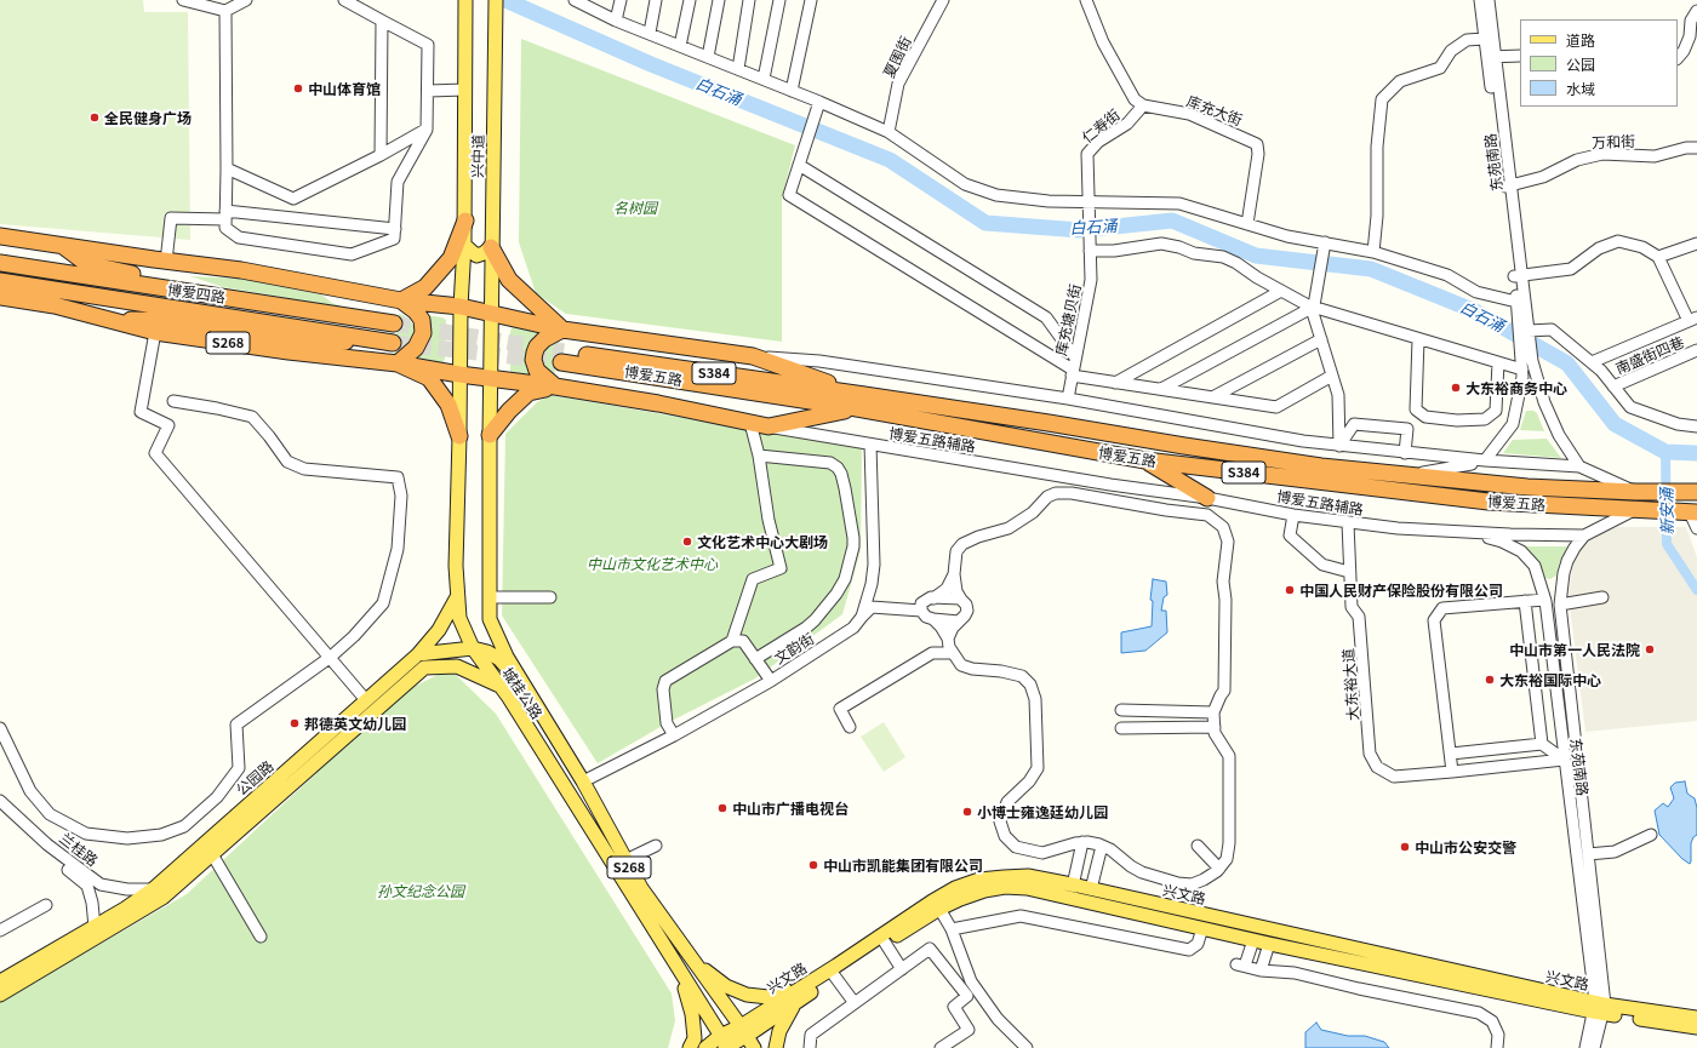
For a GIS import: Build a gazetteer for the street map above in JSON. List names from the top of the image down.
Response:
{
  "streets": {
    "highway": [
      "博爱四路",
      "S268",
      "S384",
      "博爱五路"
    ],
    "main road": [
      "兴中道",
      "城桂公路",
      "公园路",
      "兴文路"
    ],
    "street": [
      "夏围街",
      "库充大街",
      "仁寿街",
      "万和街",
      "东苑南路",
      "库充塘贝街",
      "南盛街四巷",
      "博爱五路辅路",
      "文韵街",
      "大东裕大道",
      "兰桂路"
    ]
  },
  "crossings": [
    ["库充大街", "仁寿街"],
    ["仁寿街", "库充塘贝街"],
    ["万和街", "东苑南路"],
    ["兴中道", "城桂公路"],
    ["东苑南路", "博爱五路辅路"],
    ["东苑南路", "大东裕大道"],
    ["东苑南路", "兴文路"],
    ["库充塘贝街", "博爱五路"],
    ["S268", "城桂公路"],
    ["博爱五路", "博爱五路辅路"],
    ["博爱五路辅路", "文韵街"],
    ["博爱五路辅路", "大东裕大道"],
    ["文韵街", "城桂公路"],
    ["城桂公路", "公园路"],
    ["城桂公路", "兴文路"],
    ["公园路", "兰桂路"]
  ],
  "water": ["白石涌", "新安涌"],
  "parks": ["名树园", "中山市文化艺术中心", "孙文纪念公园"],
  "places": [
    "中山体育馆",
    "全民健身广场",
    "大东裕商务中心",
    "文化艺术中心大剧场",
    "中国人民财产保险股份有限公司",
    "中山市第一人民法院",
    "大东裕国际中心",
    "邦德英文幼儿园",
    "中山市广播电视台",
    "小博士雍逸廷幼儿园",
    "中山市公安交警",
    "中山市凯能集团有限公司"
  ],
  "legend": ["道路", "公园", "水域"]
}
